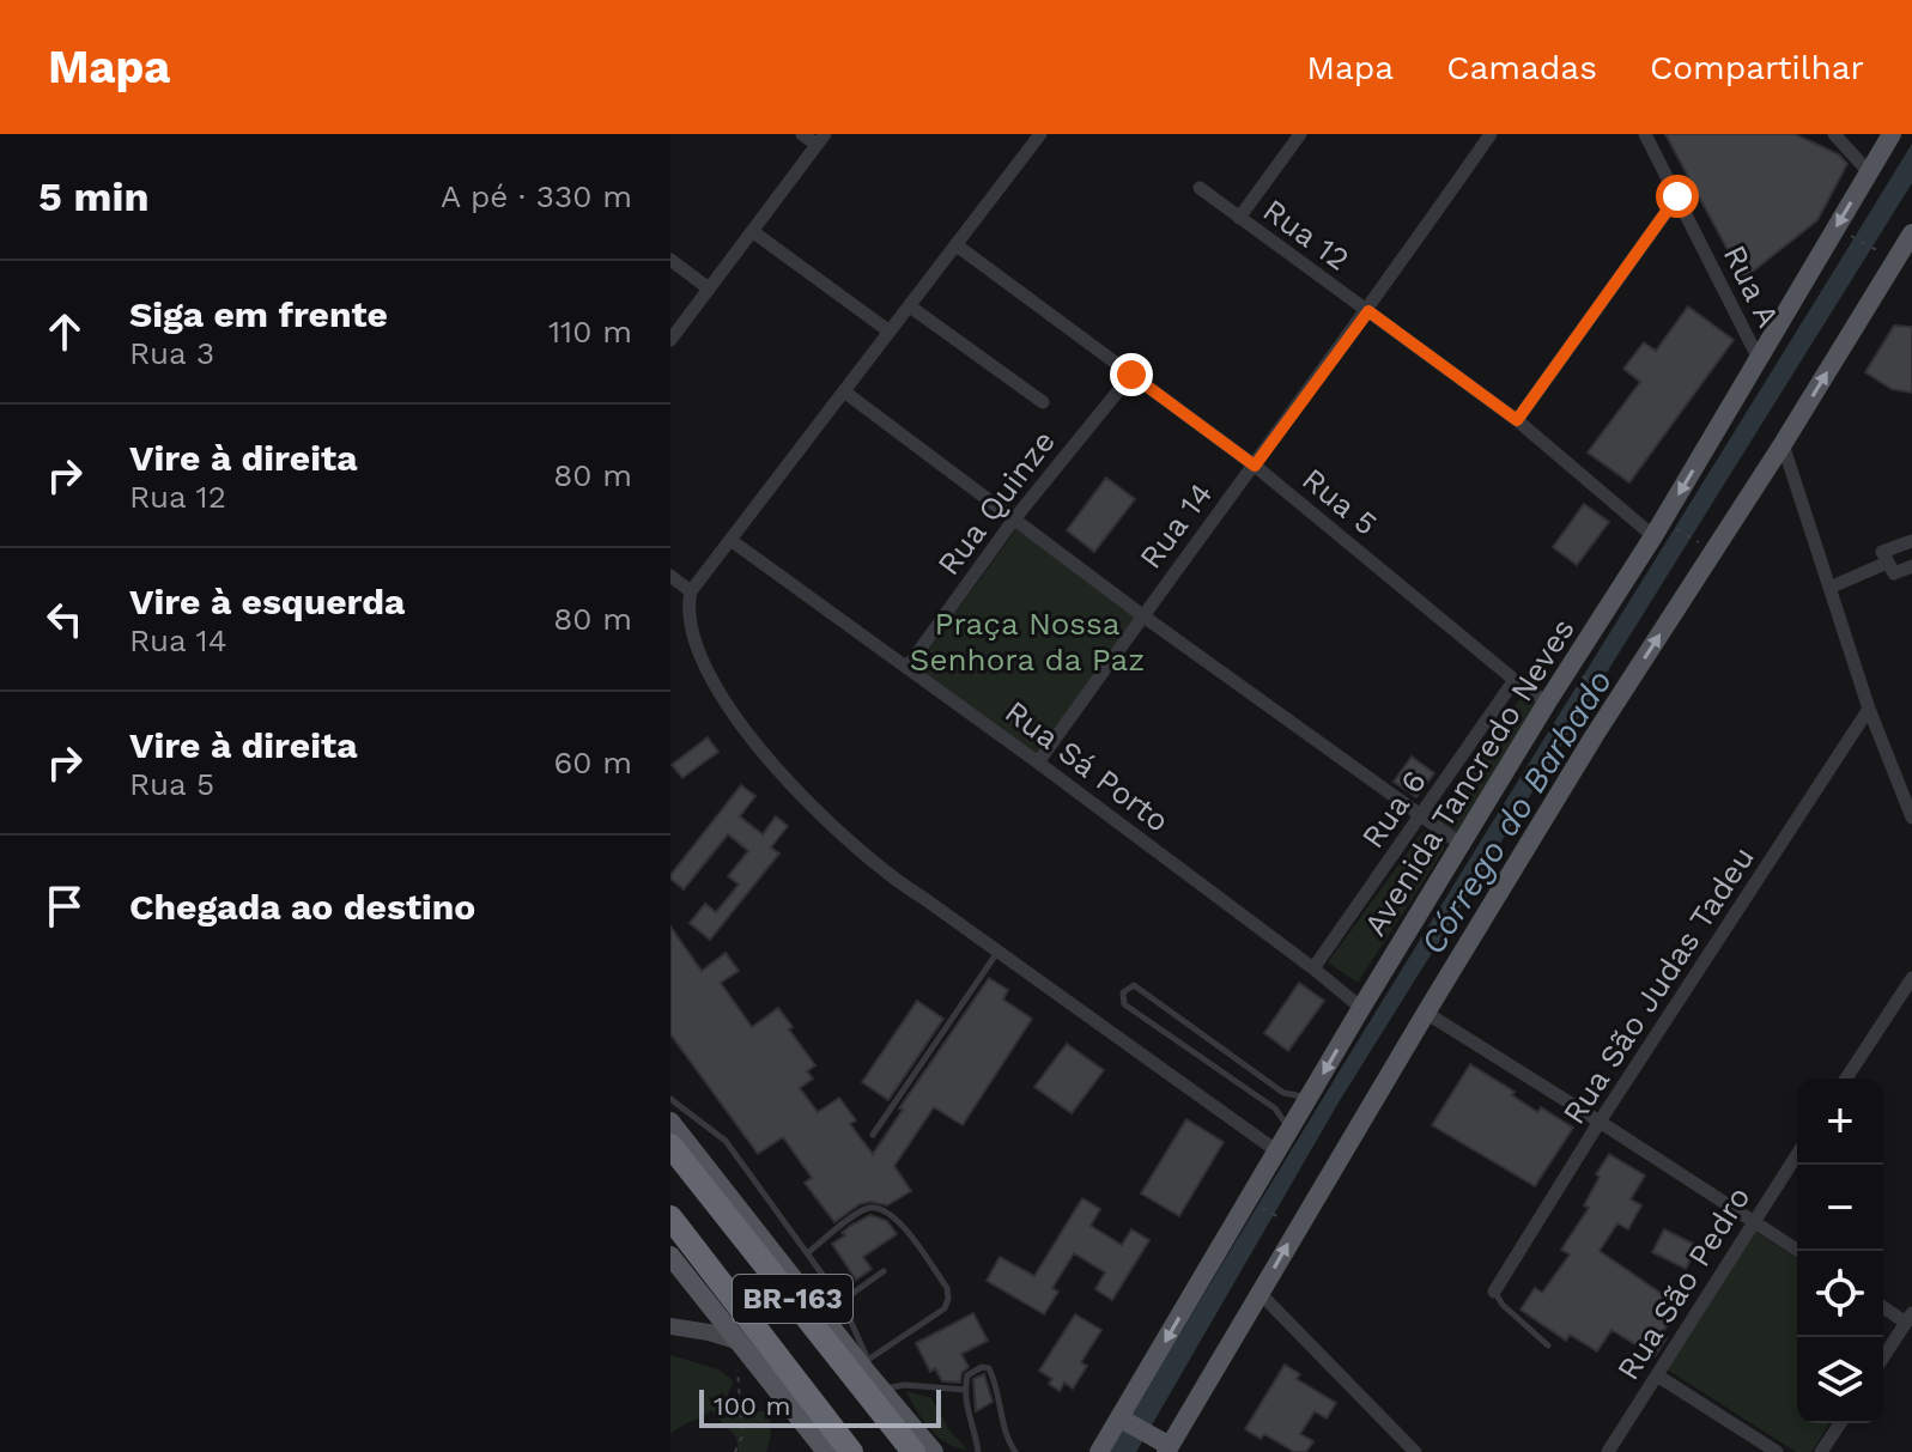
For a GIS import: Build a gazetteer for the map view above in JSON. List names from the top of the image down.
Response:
{
  "streets": {
    "highway": ["BR-163"],
    "main road": ["Avenida Tancredo Neves"],
    "street": [
      "Rua 12",
      "Rua A",
      "Rua 5",
      "Rua Quinze",
      "Rua 14",
      "Rua Sá Porto",
      "Rua 6",
      "Rua São Judas Tadeu",
      "Rua São Pedro"
    ]
  },
  "crossings": [
    ["Rua 12", "Rua 14"],
    ["Rua 12", "Avenida Tancredo Neves"],
    ["Rua A", "Avenida Tancredo Neves"],
    ["Rua 5", "Rua Quinze"],
    ["Rua 5", "Rua 14"],
    ["Rua 5", "Avenida Tancredo Neves"],
    ["Rua 5", "Rua 6"],
    ["Rua Quinze", "Rua Sá Porto"],
    ["Rua 14", "Rua Sá Porto"],
    ["Rua Sá Porto", "Avenida Tancredo Neves"],
    ["Rua Sá Porto", "Rua 6"]
  ],
  "water": ["Córrego do Barbado"],
  "parks": ["Praça Nossa Senhora da Paz"],
  "scale_bar": "100 m",
  "page": {
    "header": "Mapa",
    "nav": ["Mapa", "Camadas", "Compartilhar"],
    "heading": ["5 min", "A pé · 330 m"],
    "list": [
      ["Siga em frente", "Rua 3", "110 m"],
      ["Vire à direita", "Rua 12", "80 m"],
      ["Vire à esquerda", "Rua 14", "80 m"],
      ["Vire à direita", "Rua 5", "60 m"],
      "Chegada ao destino"
    ],
    "map_buttons": ["+", "−"],
    "scale": "100 m"
  }
}
